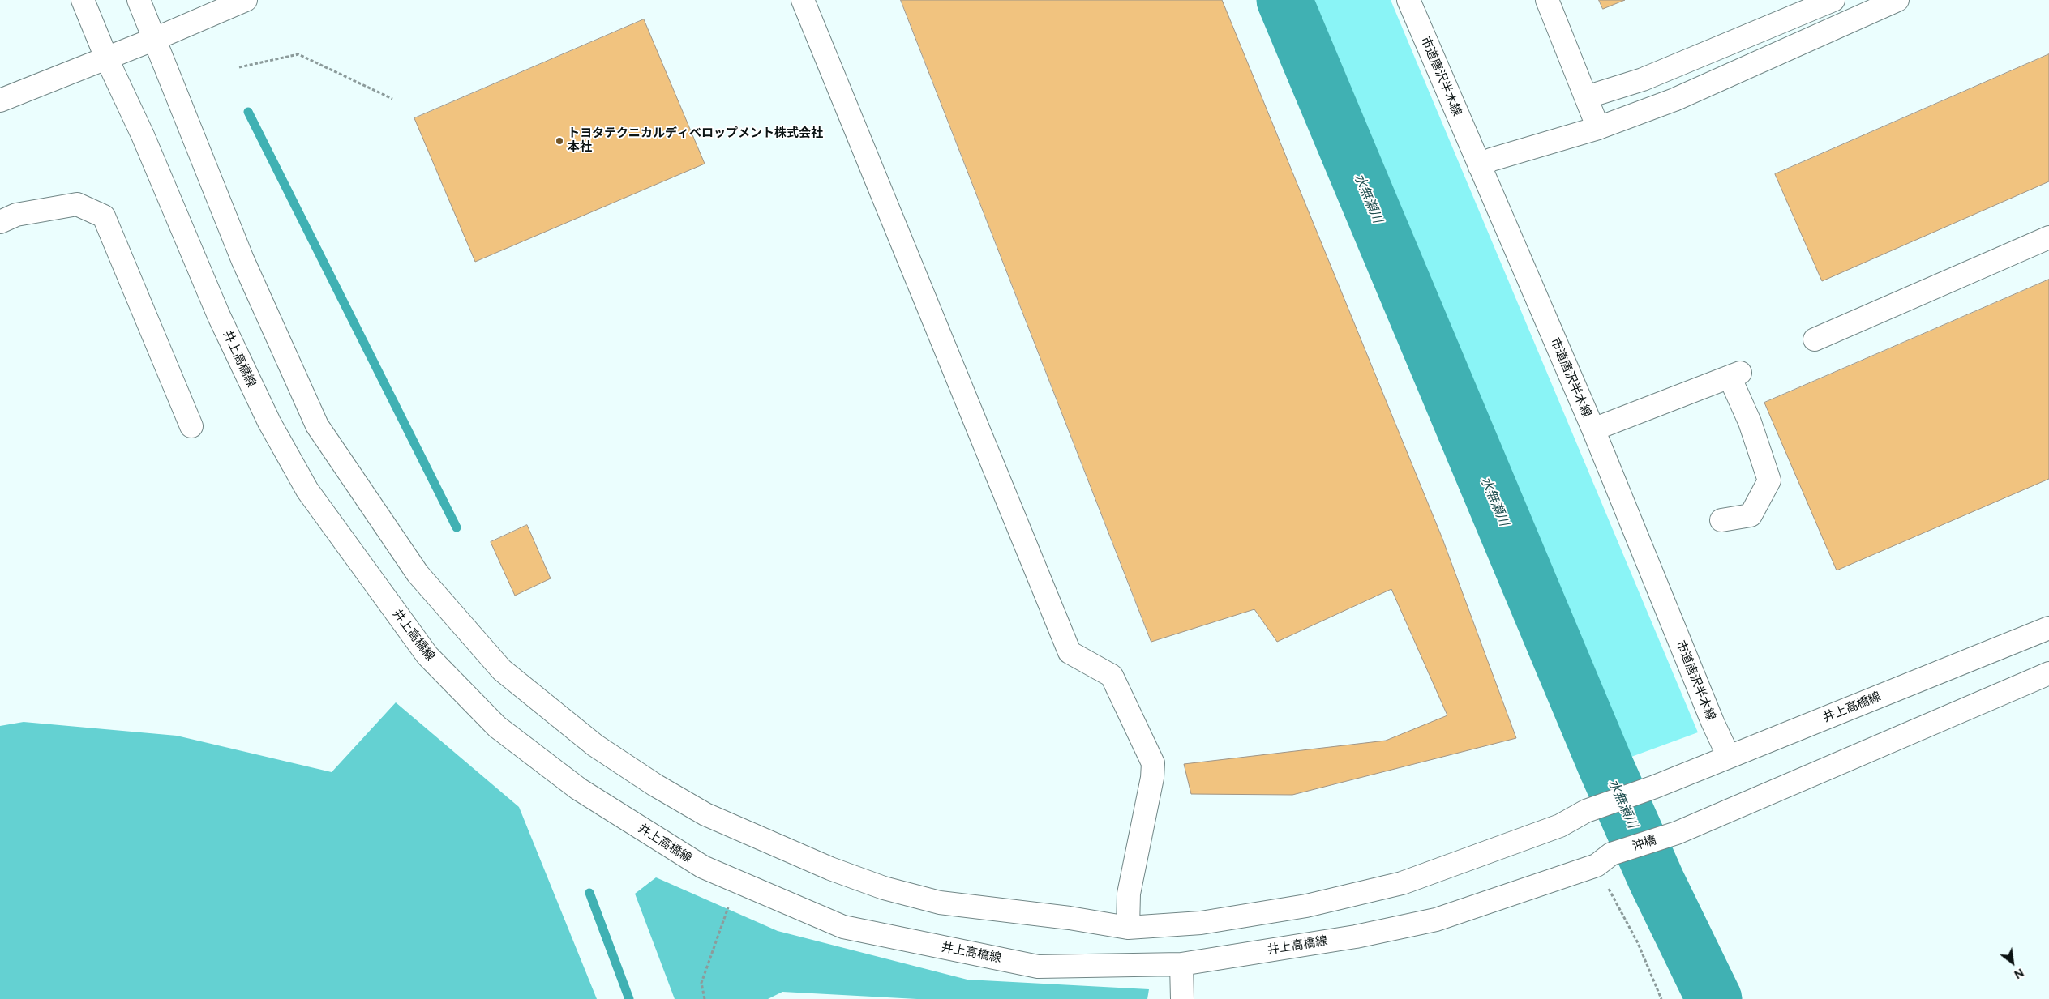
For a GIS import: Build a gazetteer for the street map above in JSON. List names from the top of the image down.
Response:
{
  "streets": {
    "street": ["市道唐沢半木線", "井上高橋線", "沖橋"]
  },
  "crossings": [
    ["市道唐沢半木線", "井上高橋線"],
    ["井上高橋線", "沖橋"]
  ],
  "water": ["水無瀬川"],
  "places": ["トヨタテクニカルディベロップメント株式会社 本社"],
  "north": "bottom right"
}
